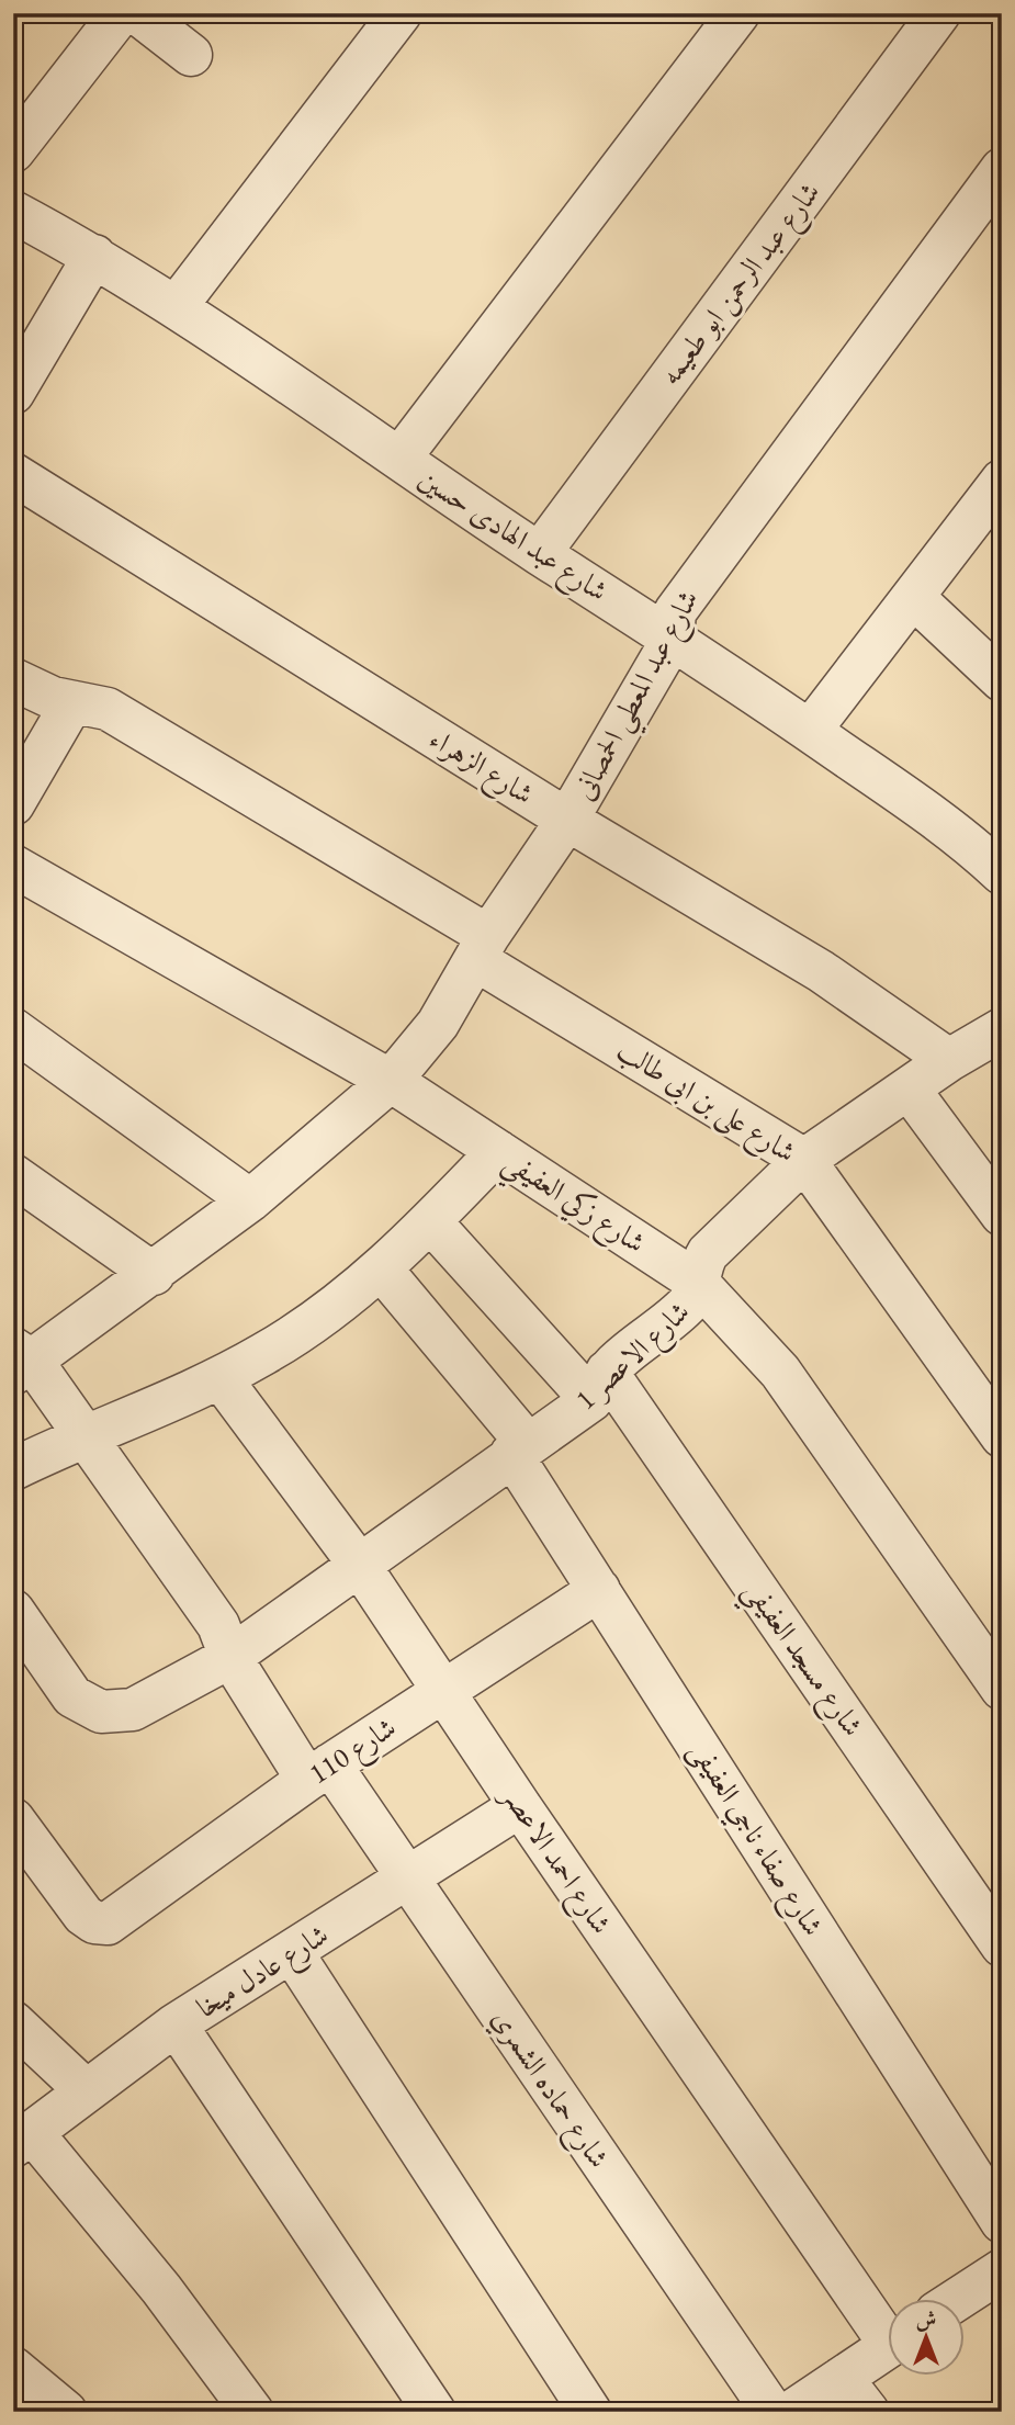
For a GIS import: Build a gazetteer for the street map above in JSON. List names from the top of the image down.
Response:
{
  "streets": {
    "street": [
      "شارع عبد الرحمن ابو طعيمه",
      "شارع عبد الهادى حسين",
      "شارع عبد المعطي الحمصانى",
      "شارع الزهراء",
      "شارع على بن ابى طالب",
      "شارع زكي العفيفي",
      "شارع الاعصر 1",
      "شارع مسجد العفيفي",
      "شارع 110",
      "شارع صفاء ناجي العفيفى",
      "شارع احمد الاعصر",
      "شارع عادل ميخا",
      "شارع حماده الشمري"
    ]
  },
  "crossings": [
    ["شارع عبد الرحمن ابو طعيمه", "شارع عبد الهادى حسين"],
    ["شارع عبد الهادى حسين", "شارع عبد المعطي الحمصانى"],
    ["شارع عبد المعطي الحمصانى", "شارع الزهراء"],
    ["شارع عبد المعطي الحمصانى", "شارع على بن ابى طالب"],
    ["شارع عبد المعطي الحمصانى", "شارع زكي العفيفي"],
    ["شارع عبد المعطي الحمصانى", "شارع حماده الشمري"],
    ["شارع الزهراء", "شارع الاعصر 1"],
    ["شارع على بن ابى طالب", "شارع الاعصر 1"],
    ["شارع زكي العفيفي", "شارع الاعصر 1"],
    ["شارع الاعصر 1", "شارع مسجد العفيفي"],
    ["شارع الاعصر 1", "شارع صفاء ناجي العفيفى"],
    ["شارع الاعصر 1", "شارع احمد الاعصر"],
    ["شارع الاعصر 1", "شارع حماده الشمري"],
    ["شارع 110", "شارع صفاء ناجي العفيفى"],
    ["شارع 110", "شارع احمد الاعصر"],
    ["شارع 110", "شارع حماده الشمري"],
    ["شارع احمد الاعصر", "شارع عادل ميخا"],
    ["شارع عادل ميخا", "شارع حماده الشمري"]
  ],
  "north": "top"
}
